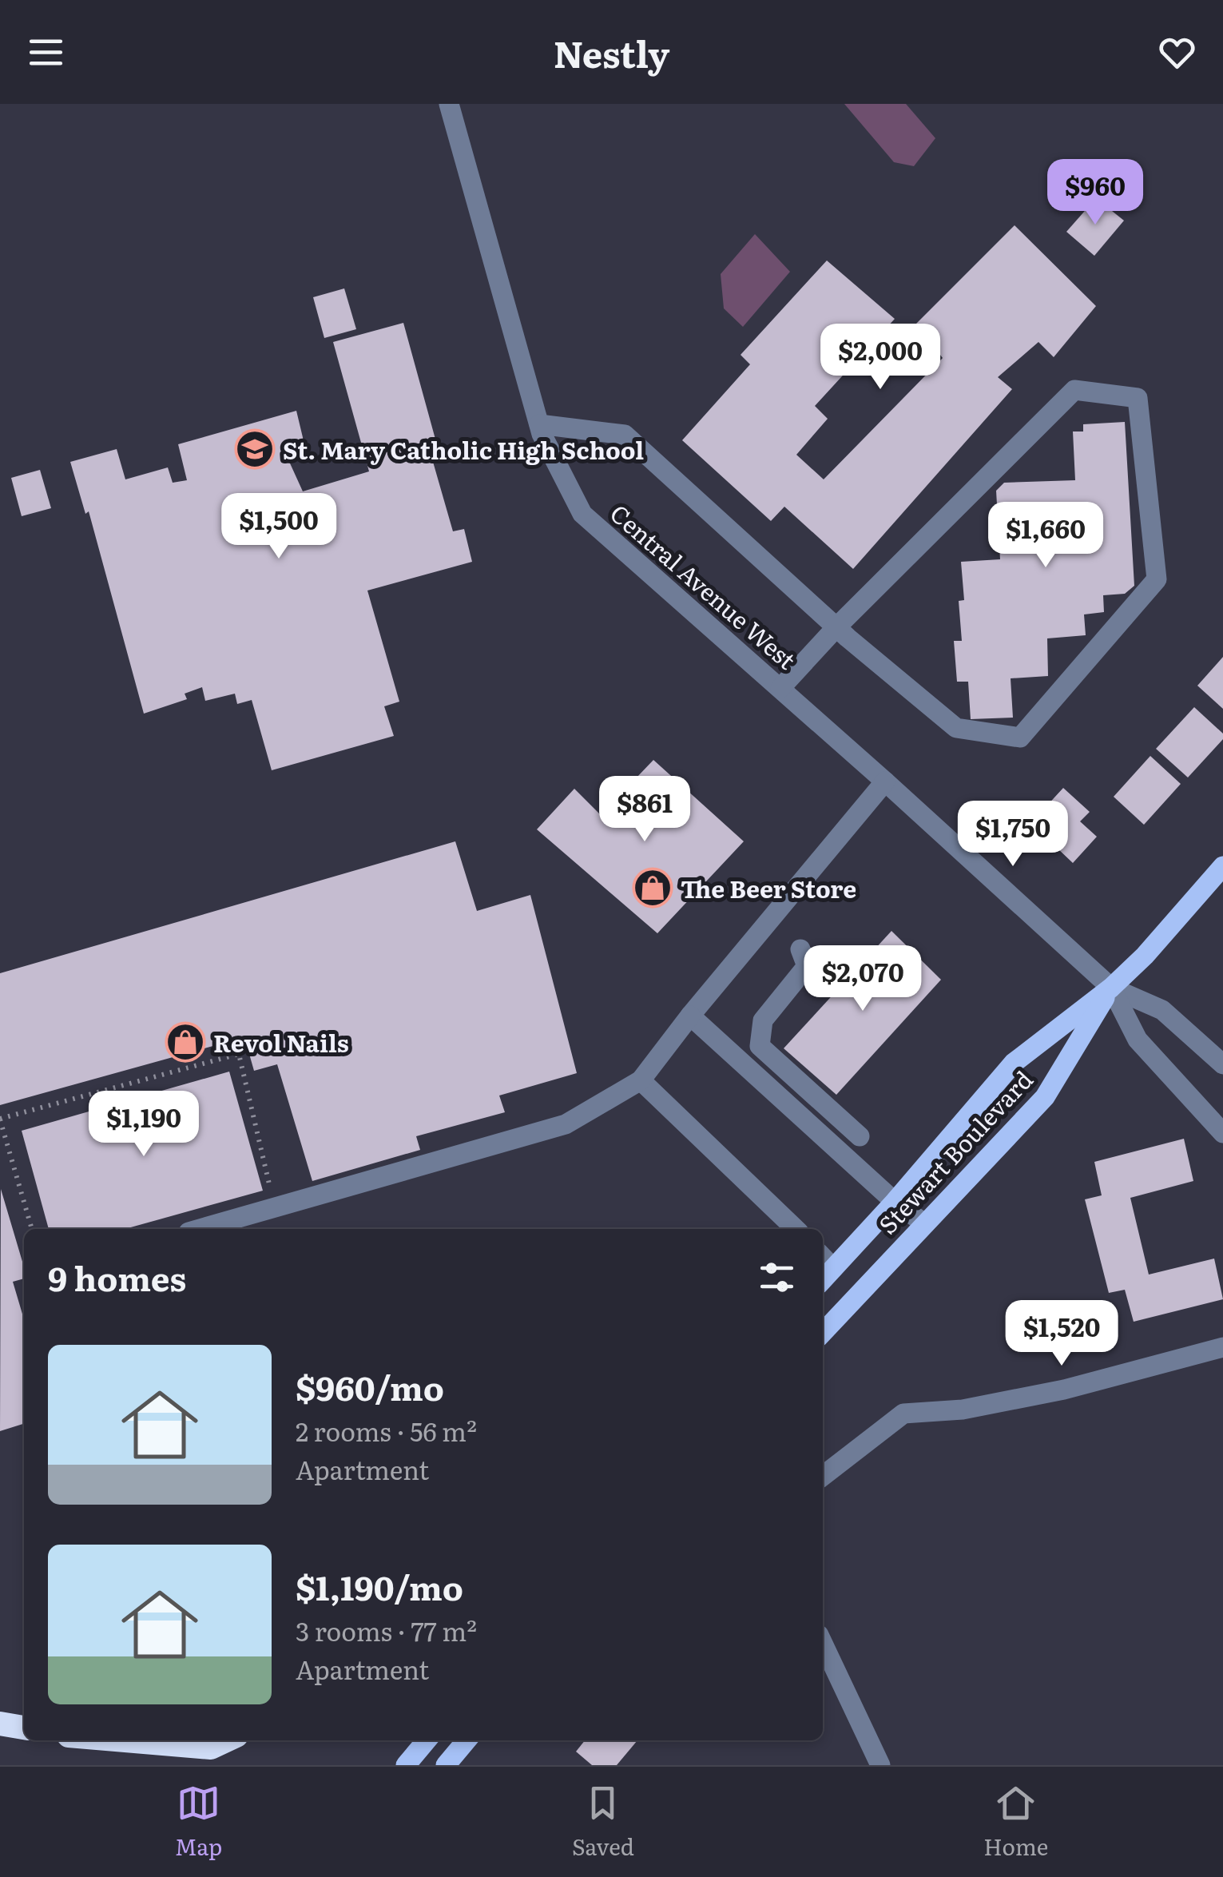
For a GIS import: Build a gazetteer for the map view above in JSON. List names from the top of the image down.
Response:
{
  "streets": {
    "main road": ["Stewart Boulevard"],
    "street": ["Central Avenue West"]
  },
  "crossings": [
    ["Central Avenue West", "Stewart Boulevard"]
  ],
  "places": {
    "school or university": ["St. Mary Catholic High School"],
    "shop": ["The Beer Store", "Revol Nails"]
  },
  "page": {
    "header": "Nestly",
    "price": [
      "$960",
      "$2,000",
      "$1,500",
      "$1,660",
      "$861",
      "$1,750",
      "$2,070",
      "$1,190",
      "$1,520"
    ],
    "heading": "9 homes",
    "list": [
      {
        "name": "$960/mo",
        "note": "2 rooms · 56 m² · Apartment"
      },
      {
        "name": "$1,190/mo",
        "note": "3 rooms · 77 m² · Apartment"
      }
    ],
    "tabs": ["Map", "Saved", "Home"]
  }
}
